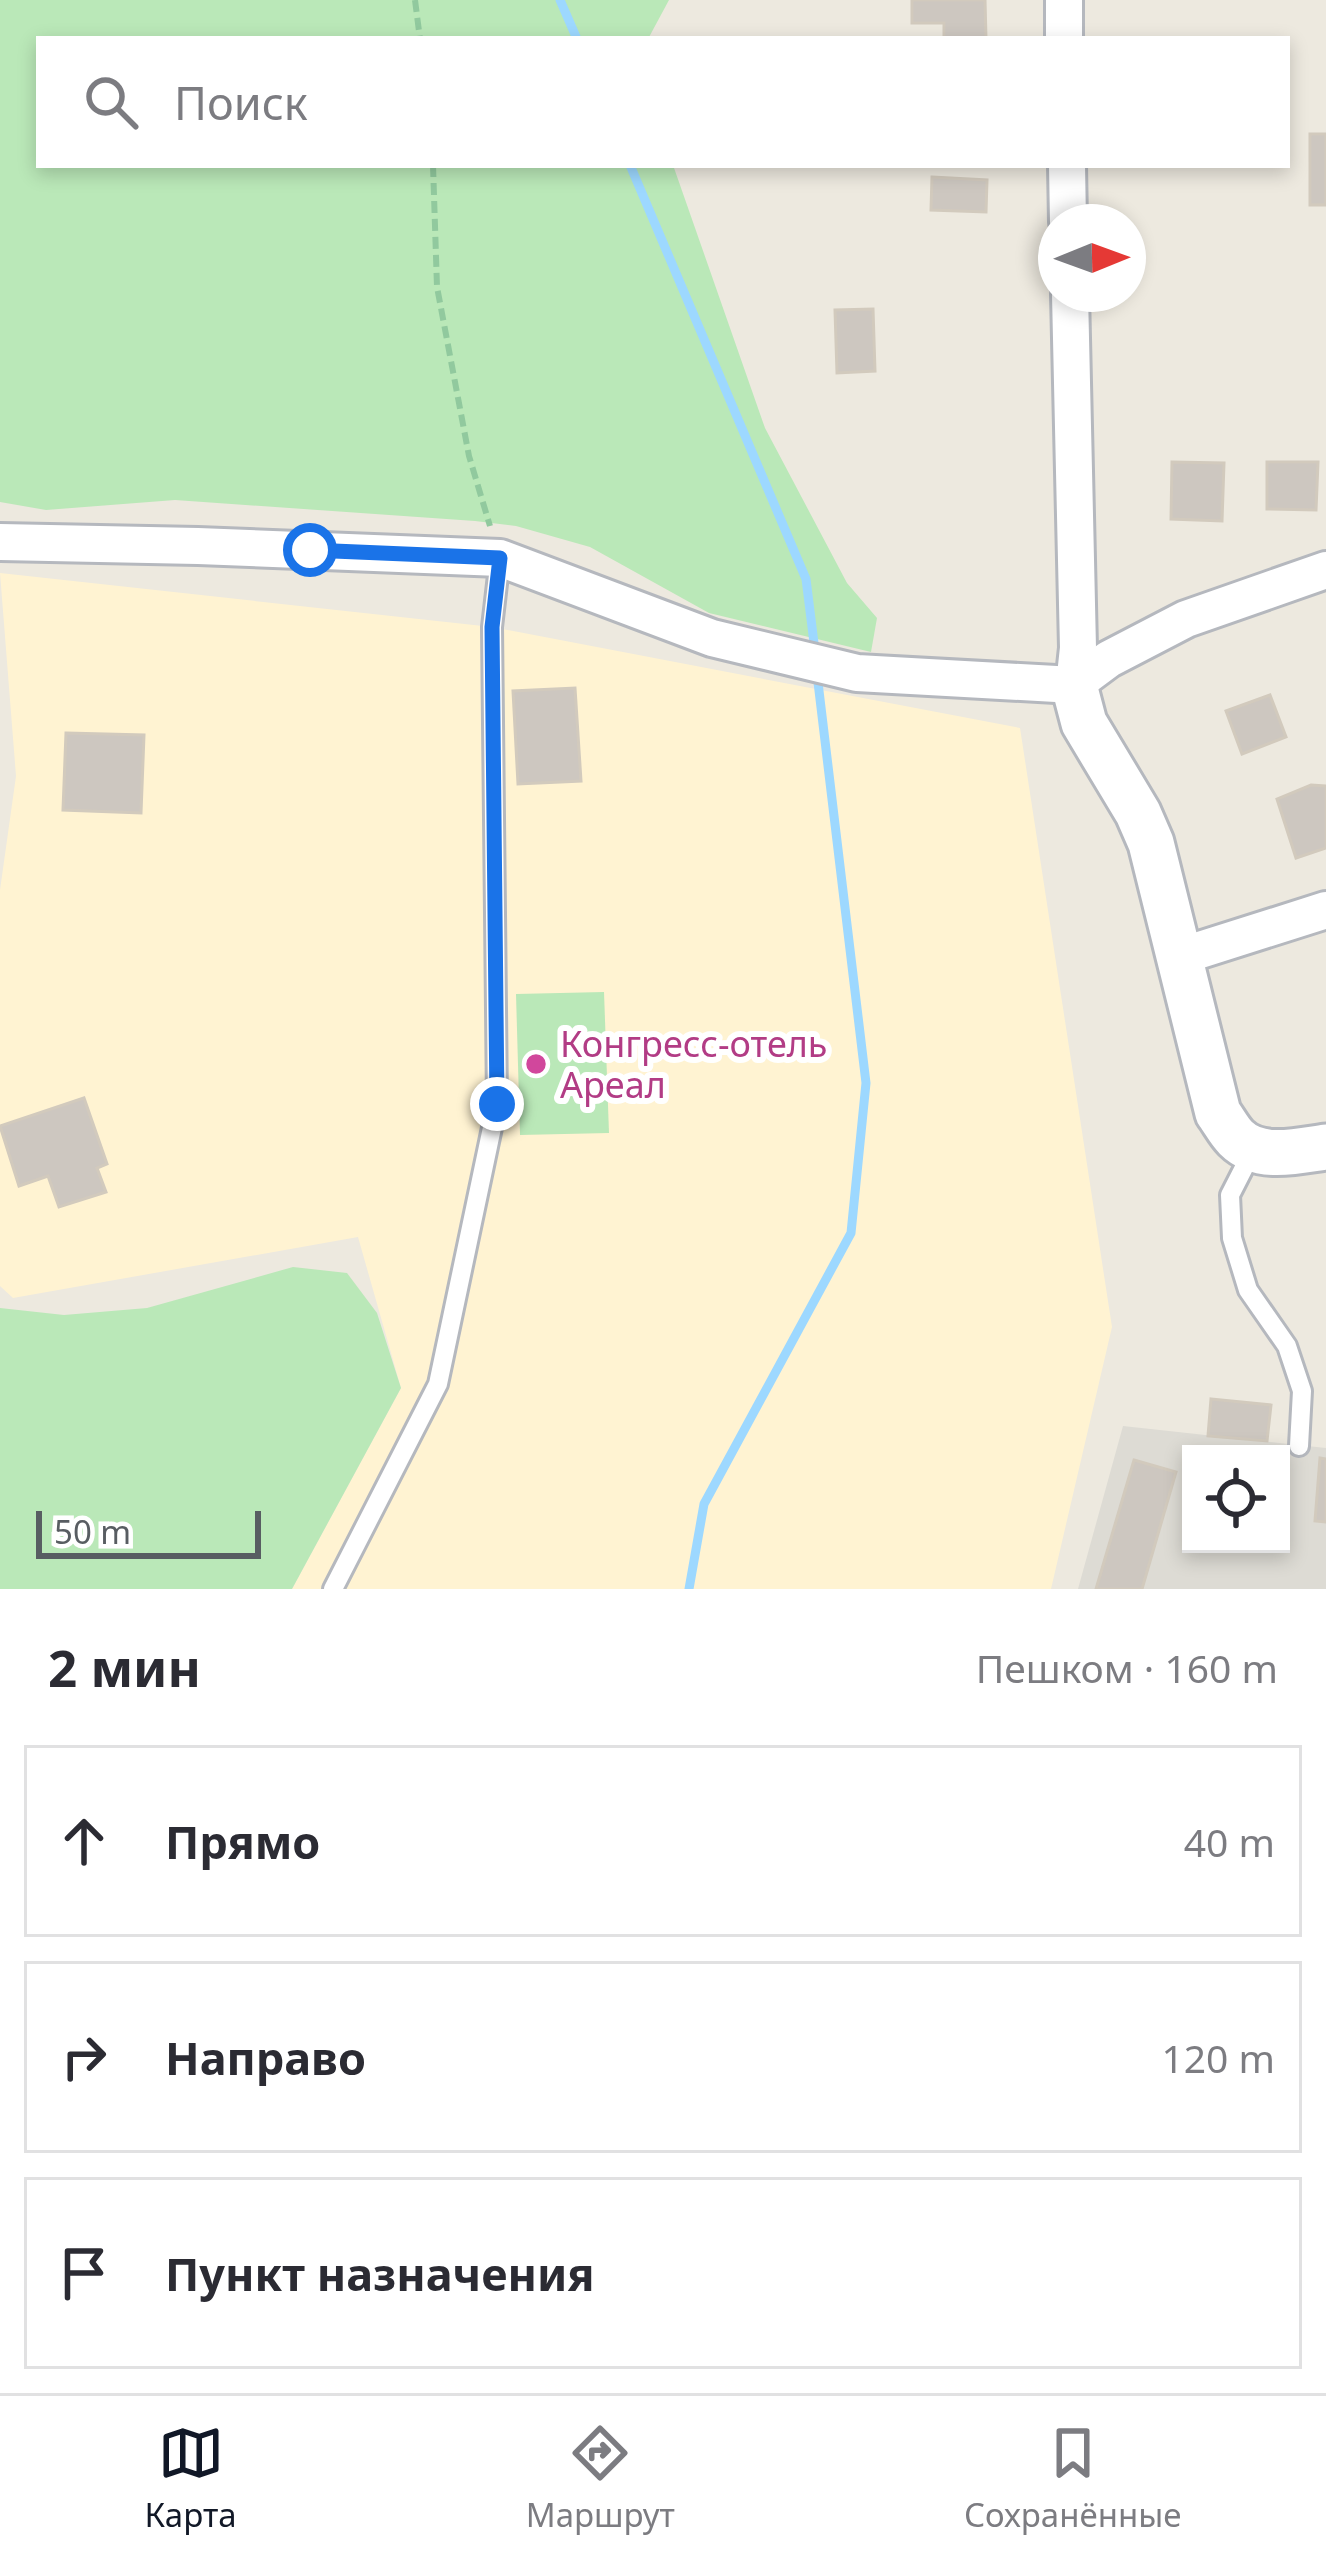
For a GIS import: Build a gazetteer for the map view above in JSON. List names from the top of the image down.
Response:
{
  "places": ["Конгресс-отель Ареал"],
  "scale_bar": "50 m",
  "north": "right",
  "page": {
    "search": "Поиск",
    "scale": "50 m",
    "heading": ["2 мин", "Пешком · 160 m"],
    "list": [
      ["Прямо", "40 m"],
      ["Направо", "120 m"],
      "Пункт назначения"
    ],
    "nav": ["Карта", "Маршрут", "Сохранённые"]
  }
}
